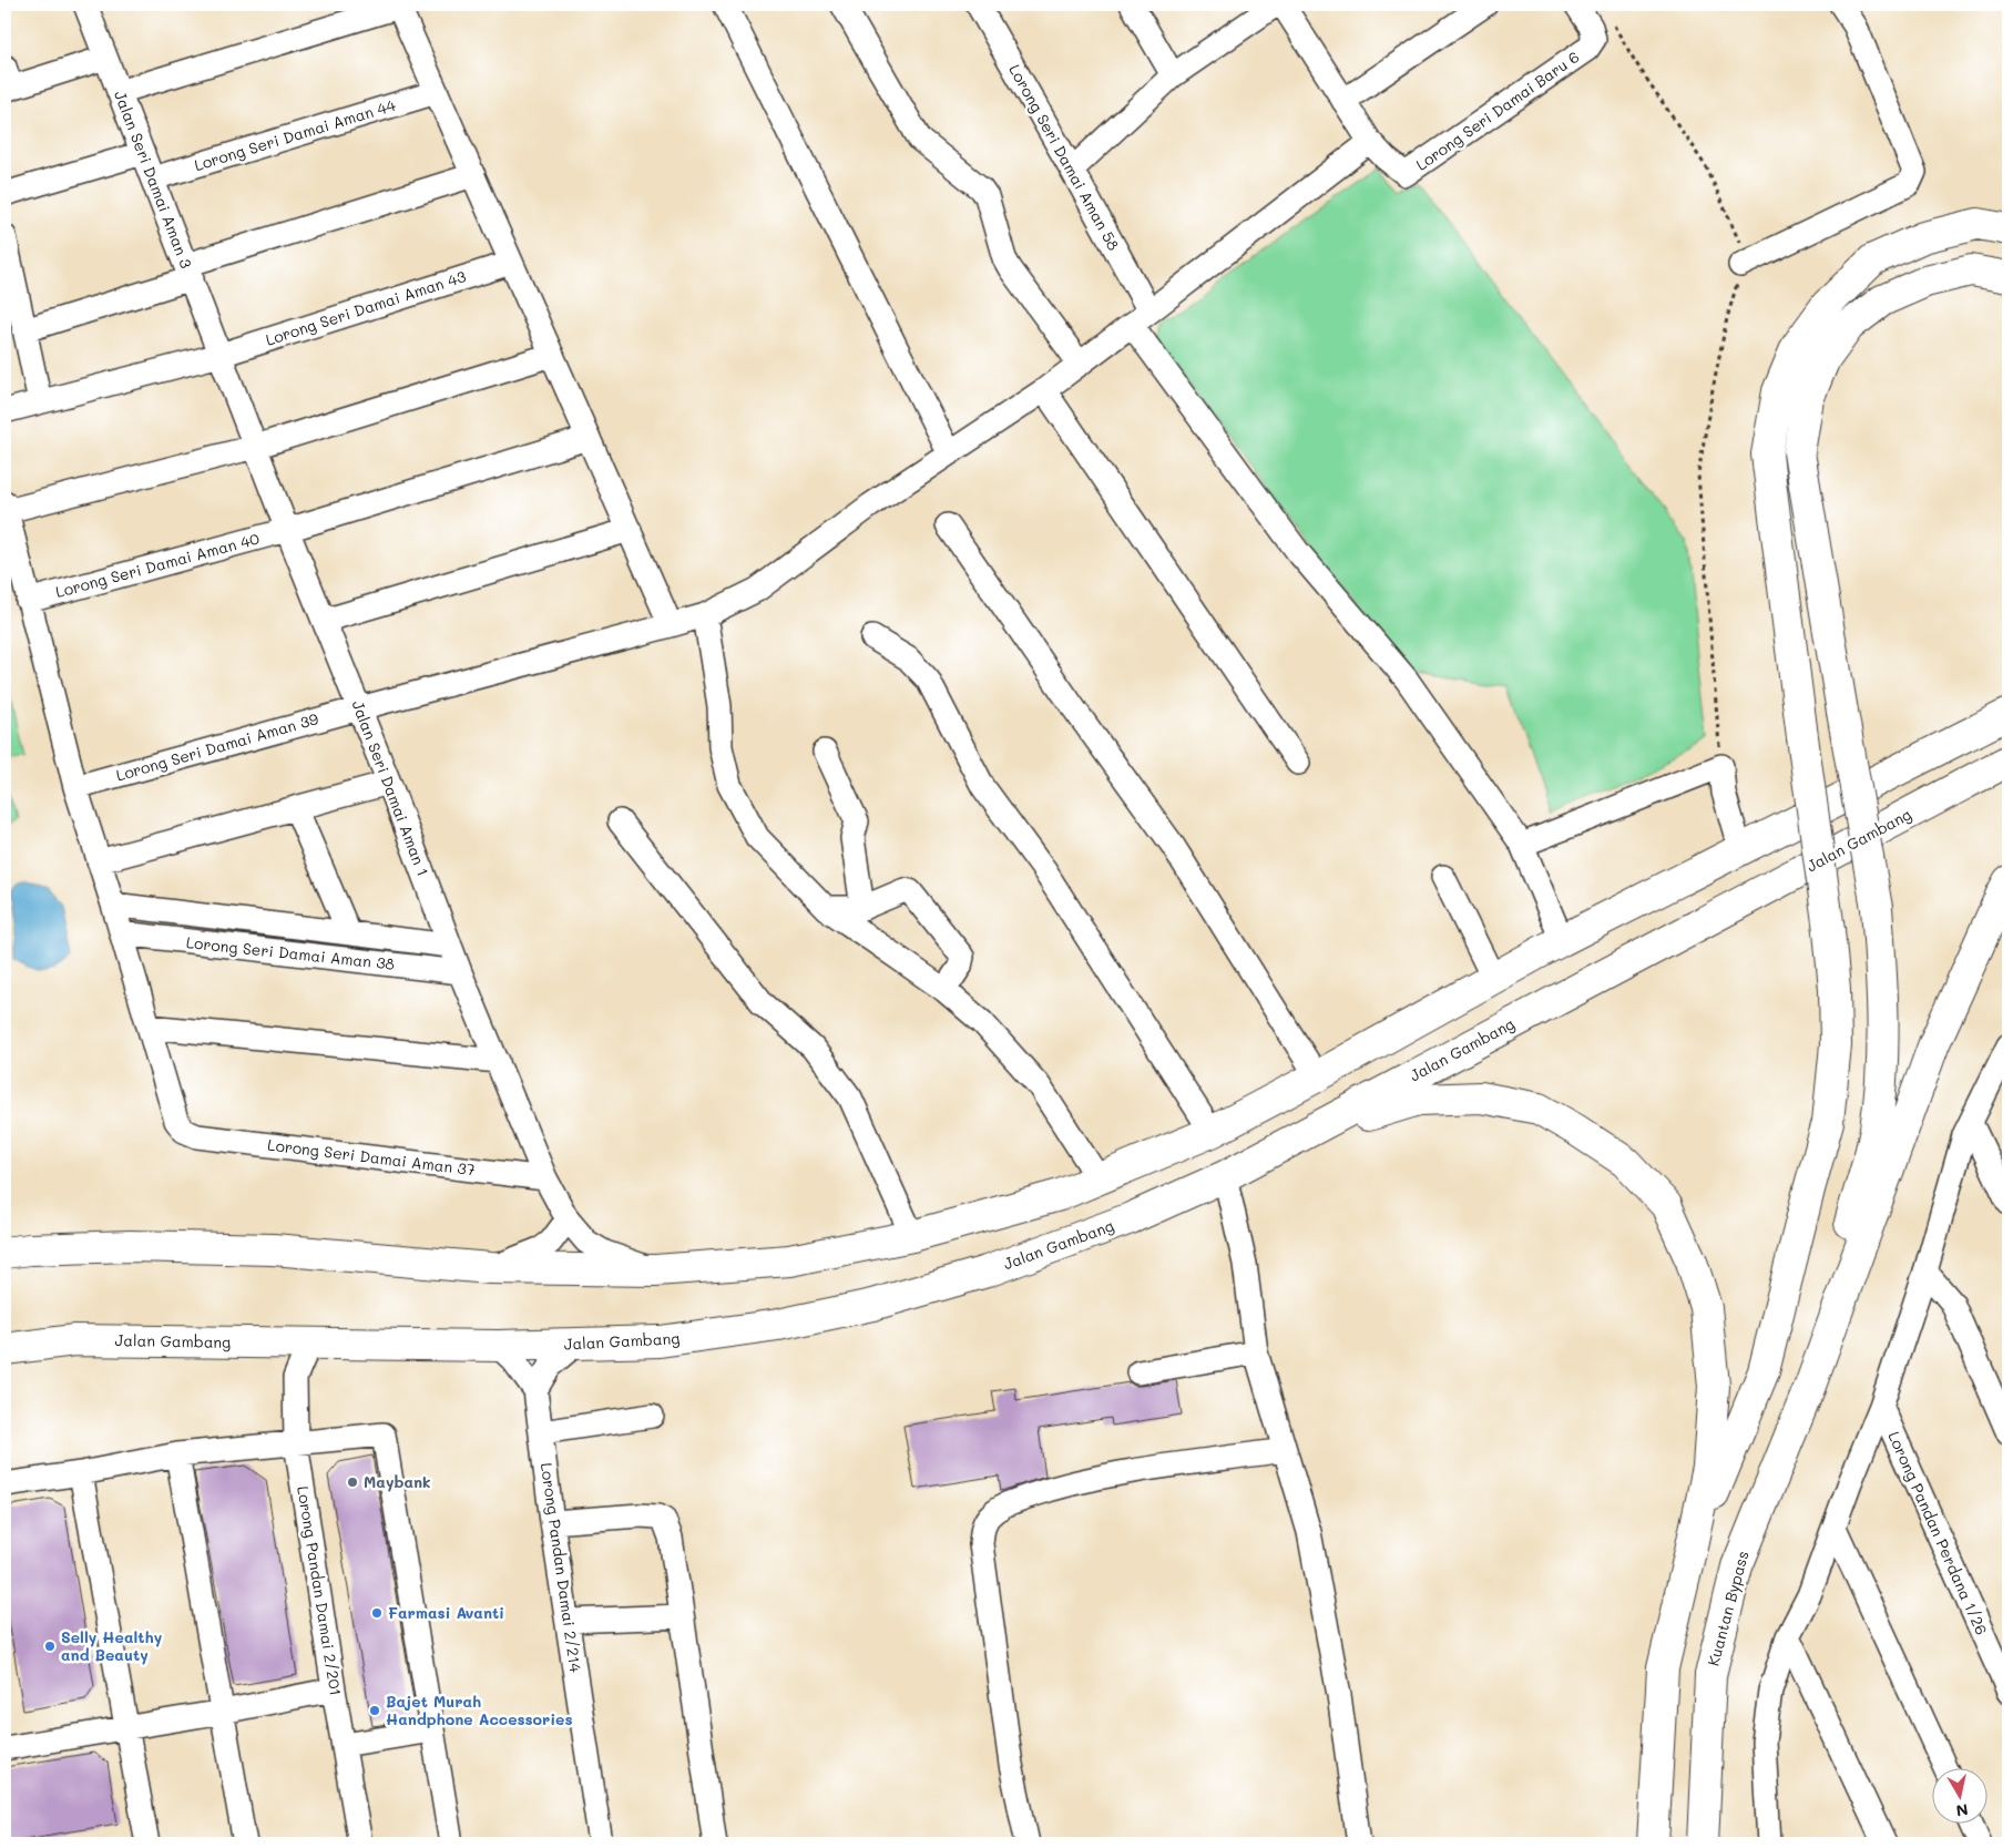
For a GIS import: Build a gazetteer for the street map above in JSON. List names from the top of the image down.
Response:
{
  "streets": {
    "highway": ["Jalan Gambang", "Kuantan Bypass"],
    "street": [
      "Lorong Seri Damai Baru 6",
      "Lorong Seri Damai Aman 44",
      "Lorong Seri Damai Aman 58",
      "Jalan Seri Damai Aman 3",
      "Lorong Seri Damai Aman 43",
      "Lorong Seri Damai Aman 40",
      "Lorong Seri Damai Aman 39",
      "Jalan Seri Damai Aman 1",
      "Lorong Seri Damai Aman 38",
      "Lorong Seri Damai Aman 37",
      "Lorong Pandan Perdana 1/26",
      "Lorong Pandan Damai 2/214",
      "Lorong Pandan Damai 2/201"
    ]
  },
  "crossings": [
    ["Lorong Seri Damai Baru 6", "Lorong Seri Damai Aman 39"],
    ["Lorong Seri Damai Aman 44", "Jalan Seri Damai Aman 3"],
    ["Lorong Seri Damai Aman 58", "Lorong Seri Damai Aman 39"],
    ["Jalan Seri Damai Aman 3", "Lorong Seri Damai Aman 43"],
    ["Jalan Seri Damai Aman 3", "Jalan Seri Damai Aman 1"],
    ["Lorong Seri Damai Aman 43", "Jalan Seri Damai Aman 1"],
    ["Lorong Seri Damai Aman 40", "Jalan Seri Damai Aman 1"],
    ["Lorong Seri Damai Aman 39", "Jalan Seri Damai Aman 1"],
    ["Jalan Seri Damai Aman 1", "Lorong Seri Damai Aman 38"],
    ["Jalan Seri Damai Aman 1", "Lorong Seri Damai Aman 37"],
    ["Jalan Gambang", "Lorong Pandan Damai 2/214"],
    ["Jalan Gambang", "Lorong Pandan Damai 2/201"]
  ],
  "places": [
    "Maybank",
    "Farmasi Avanti",
    "Selly Healthy and Beauty",
    "Bajet Murah Handphone Accessories"
  ],
  "north": "bottom"
}
